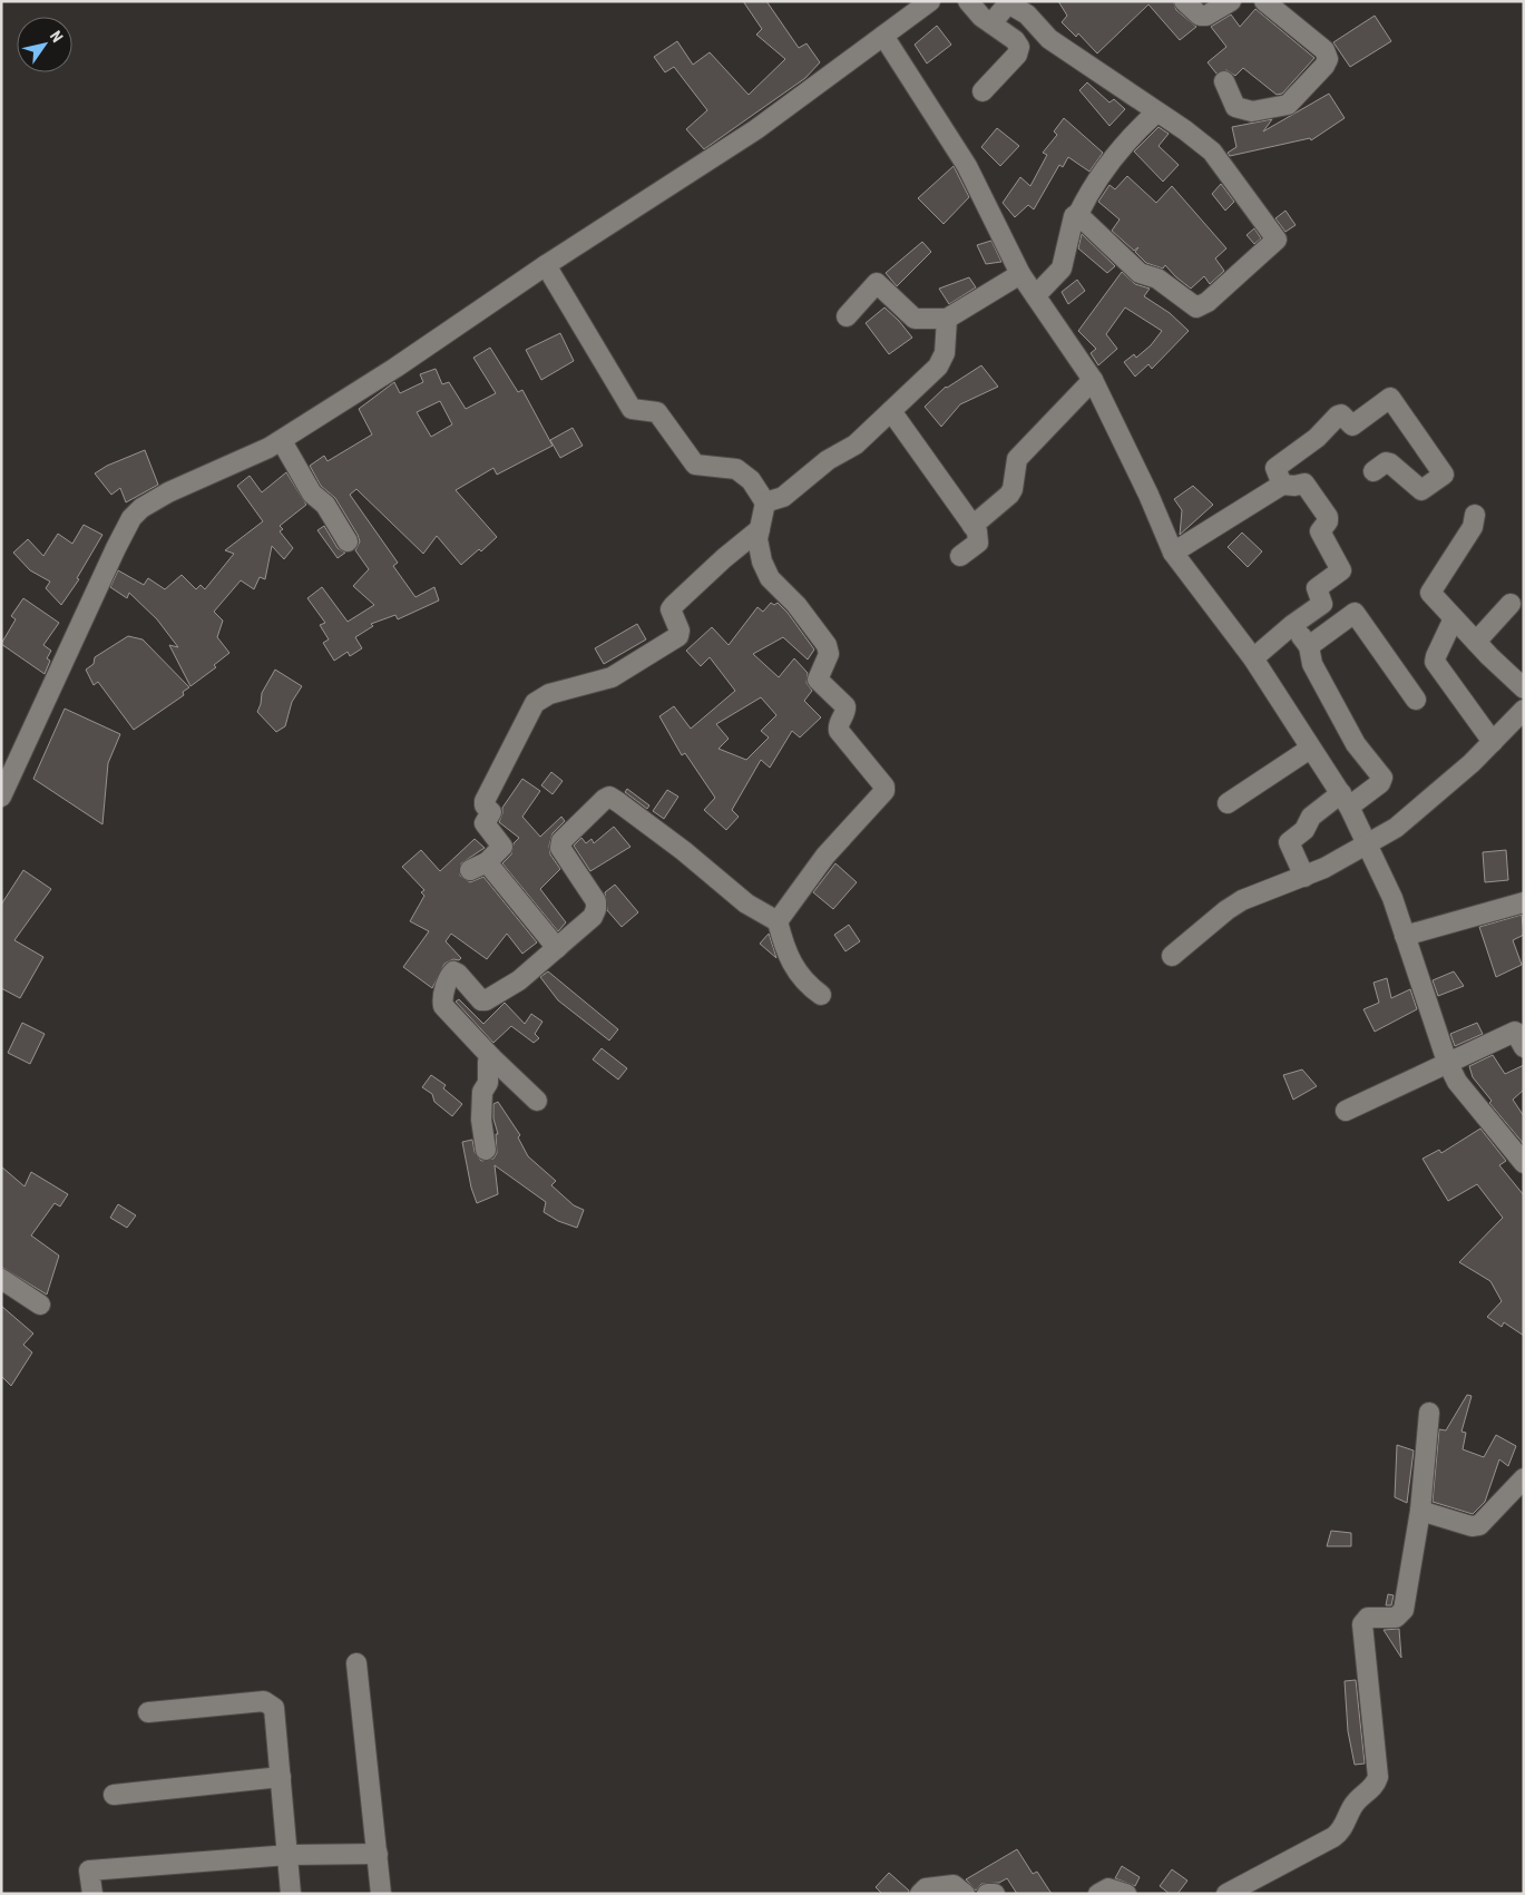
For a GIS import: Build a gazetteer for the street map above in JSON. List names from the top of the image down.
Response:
{
  "north": "top right"
}
